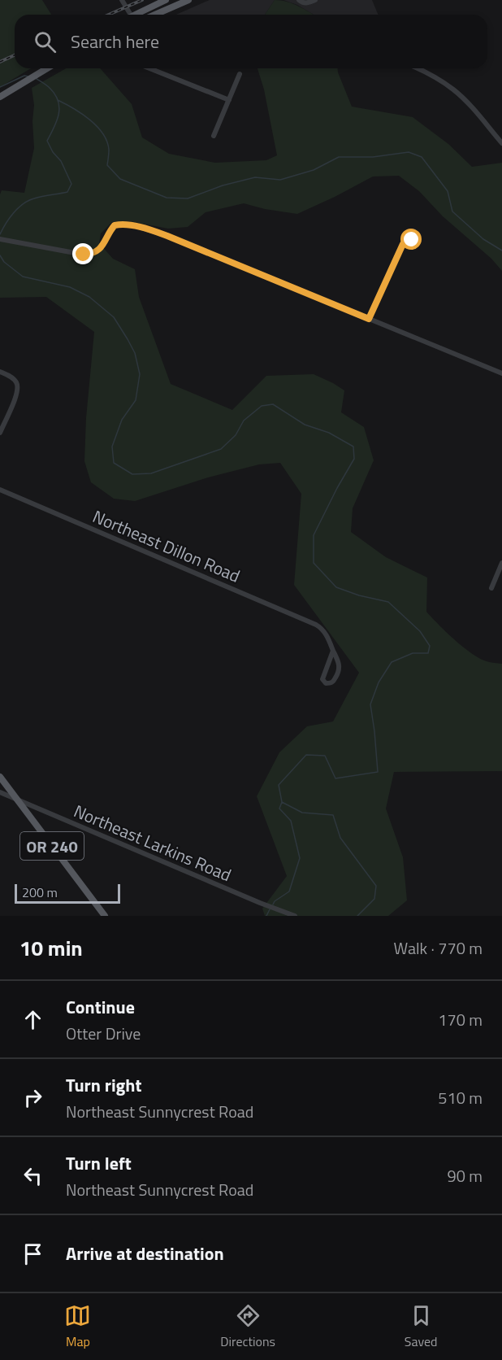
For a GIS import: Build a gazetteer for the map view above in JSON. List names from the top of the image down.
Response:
{
  "streets": {
    "main road": ["OR 240"],
    "street": ["Northeast Dillon Road", "Northeast Larkins Road"]
  },
  "crossings": [
    ["Northeast Larkins Road", "OR 240"]
  ],
  "scale_bar": "200 m",
  "page": {
    "search": "Search here",
    "scale": "200 m",
    "heading": ["10 min", "Walk · 770 m"],
    "list": [
      ["Continue", "Otter Drive", "170 m"],
      ["Turn right", "Northeast Sunnycrest Road", "510 m"],
      ["Turn left", "Northeast Sunnycrest Road", "90 m"],
      "Arrive at destination"
    ],
    "nav": ["Map", "Directions", "Saved"]
  }
}
